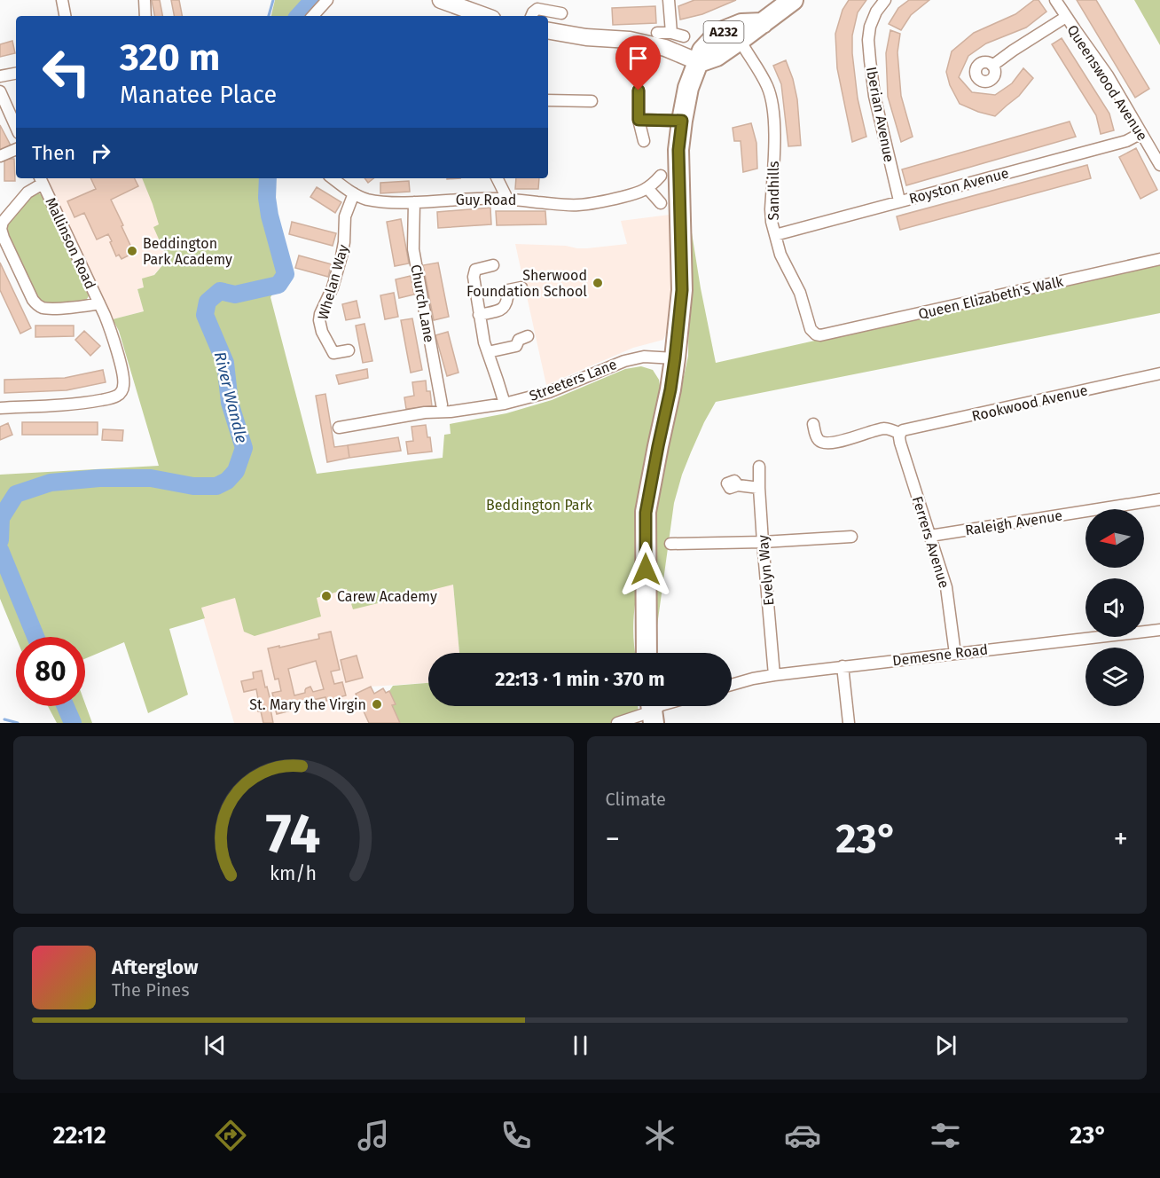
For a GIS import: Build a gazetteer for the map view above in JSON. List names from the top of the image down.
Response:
{
  "streets": {
    "highway": ["A232"],
    "street": [
      "Queenswood Avenue",
      "Iberian Avenue",
      "Royston Avenue",
      "Sandhills",
      "Guy Road",
      "Mallinson Road",
      "Whelan Way",
      "Queen Elizabeth's Walk",
      "Church Lane",
      "Streeters Lane",
      "Rookwood Avenue",
      "Raleigh Avenue",
      "Ferrers Avenue",
      "Evelyn Way",
      "Demesne Road"
    ]
  },
  "crossings": [
    ["A232", "Sandhills"],
    ["A232", "Streeters Lane"],
    ["Queenswood Avenue", "Royston Avenue"],
    ["Iberian Avenue", "Royston Avenue"],
    ["Royston Avenue", "Sandhills"],
    ["Sandhills", "Queen Elizabeth's Walk"],
    ["Guy Road", "Whelan Way"],
    ["Guy Road", "Church Lane"],
    ["Church Lane", "Streeters Lane"],
    ["Rookwood Avenue", "Ferrers Avenue"],
    ["Raleigh Avenue", "Ferrers Avenue"],
    ["Ferrers Avenue", "Demesne Road"],
    ["Evelyn Way", "Demesne Road"]
  ],
  "water": ["River Wandle"],
  "parks": ["Beddington Park"],
  "places": [
    "Beddington Park Academy",
    "Sherwood Foundation School",
    "Carew Academy",
    "St. Mary the Virgin"
  ],
  "north": "left",
  "page": {
    "turn": ["320 m", "Manatee Place"],
    "then": "Then",
    "limit": "80",
    "trip": "22:13 · 1 min · 370 m",
    "tile": "Climate",
    "heat": ["−", "23°", "+"],
    "song": ["Afterglow", "The Pines"],
    "tabs": ["22:12", "23°"],
    "gauge": ["74", "km/h"]
  }
}
